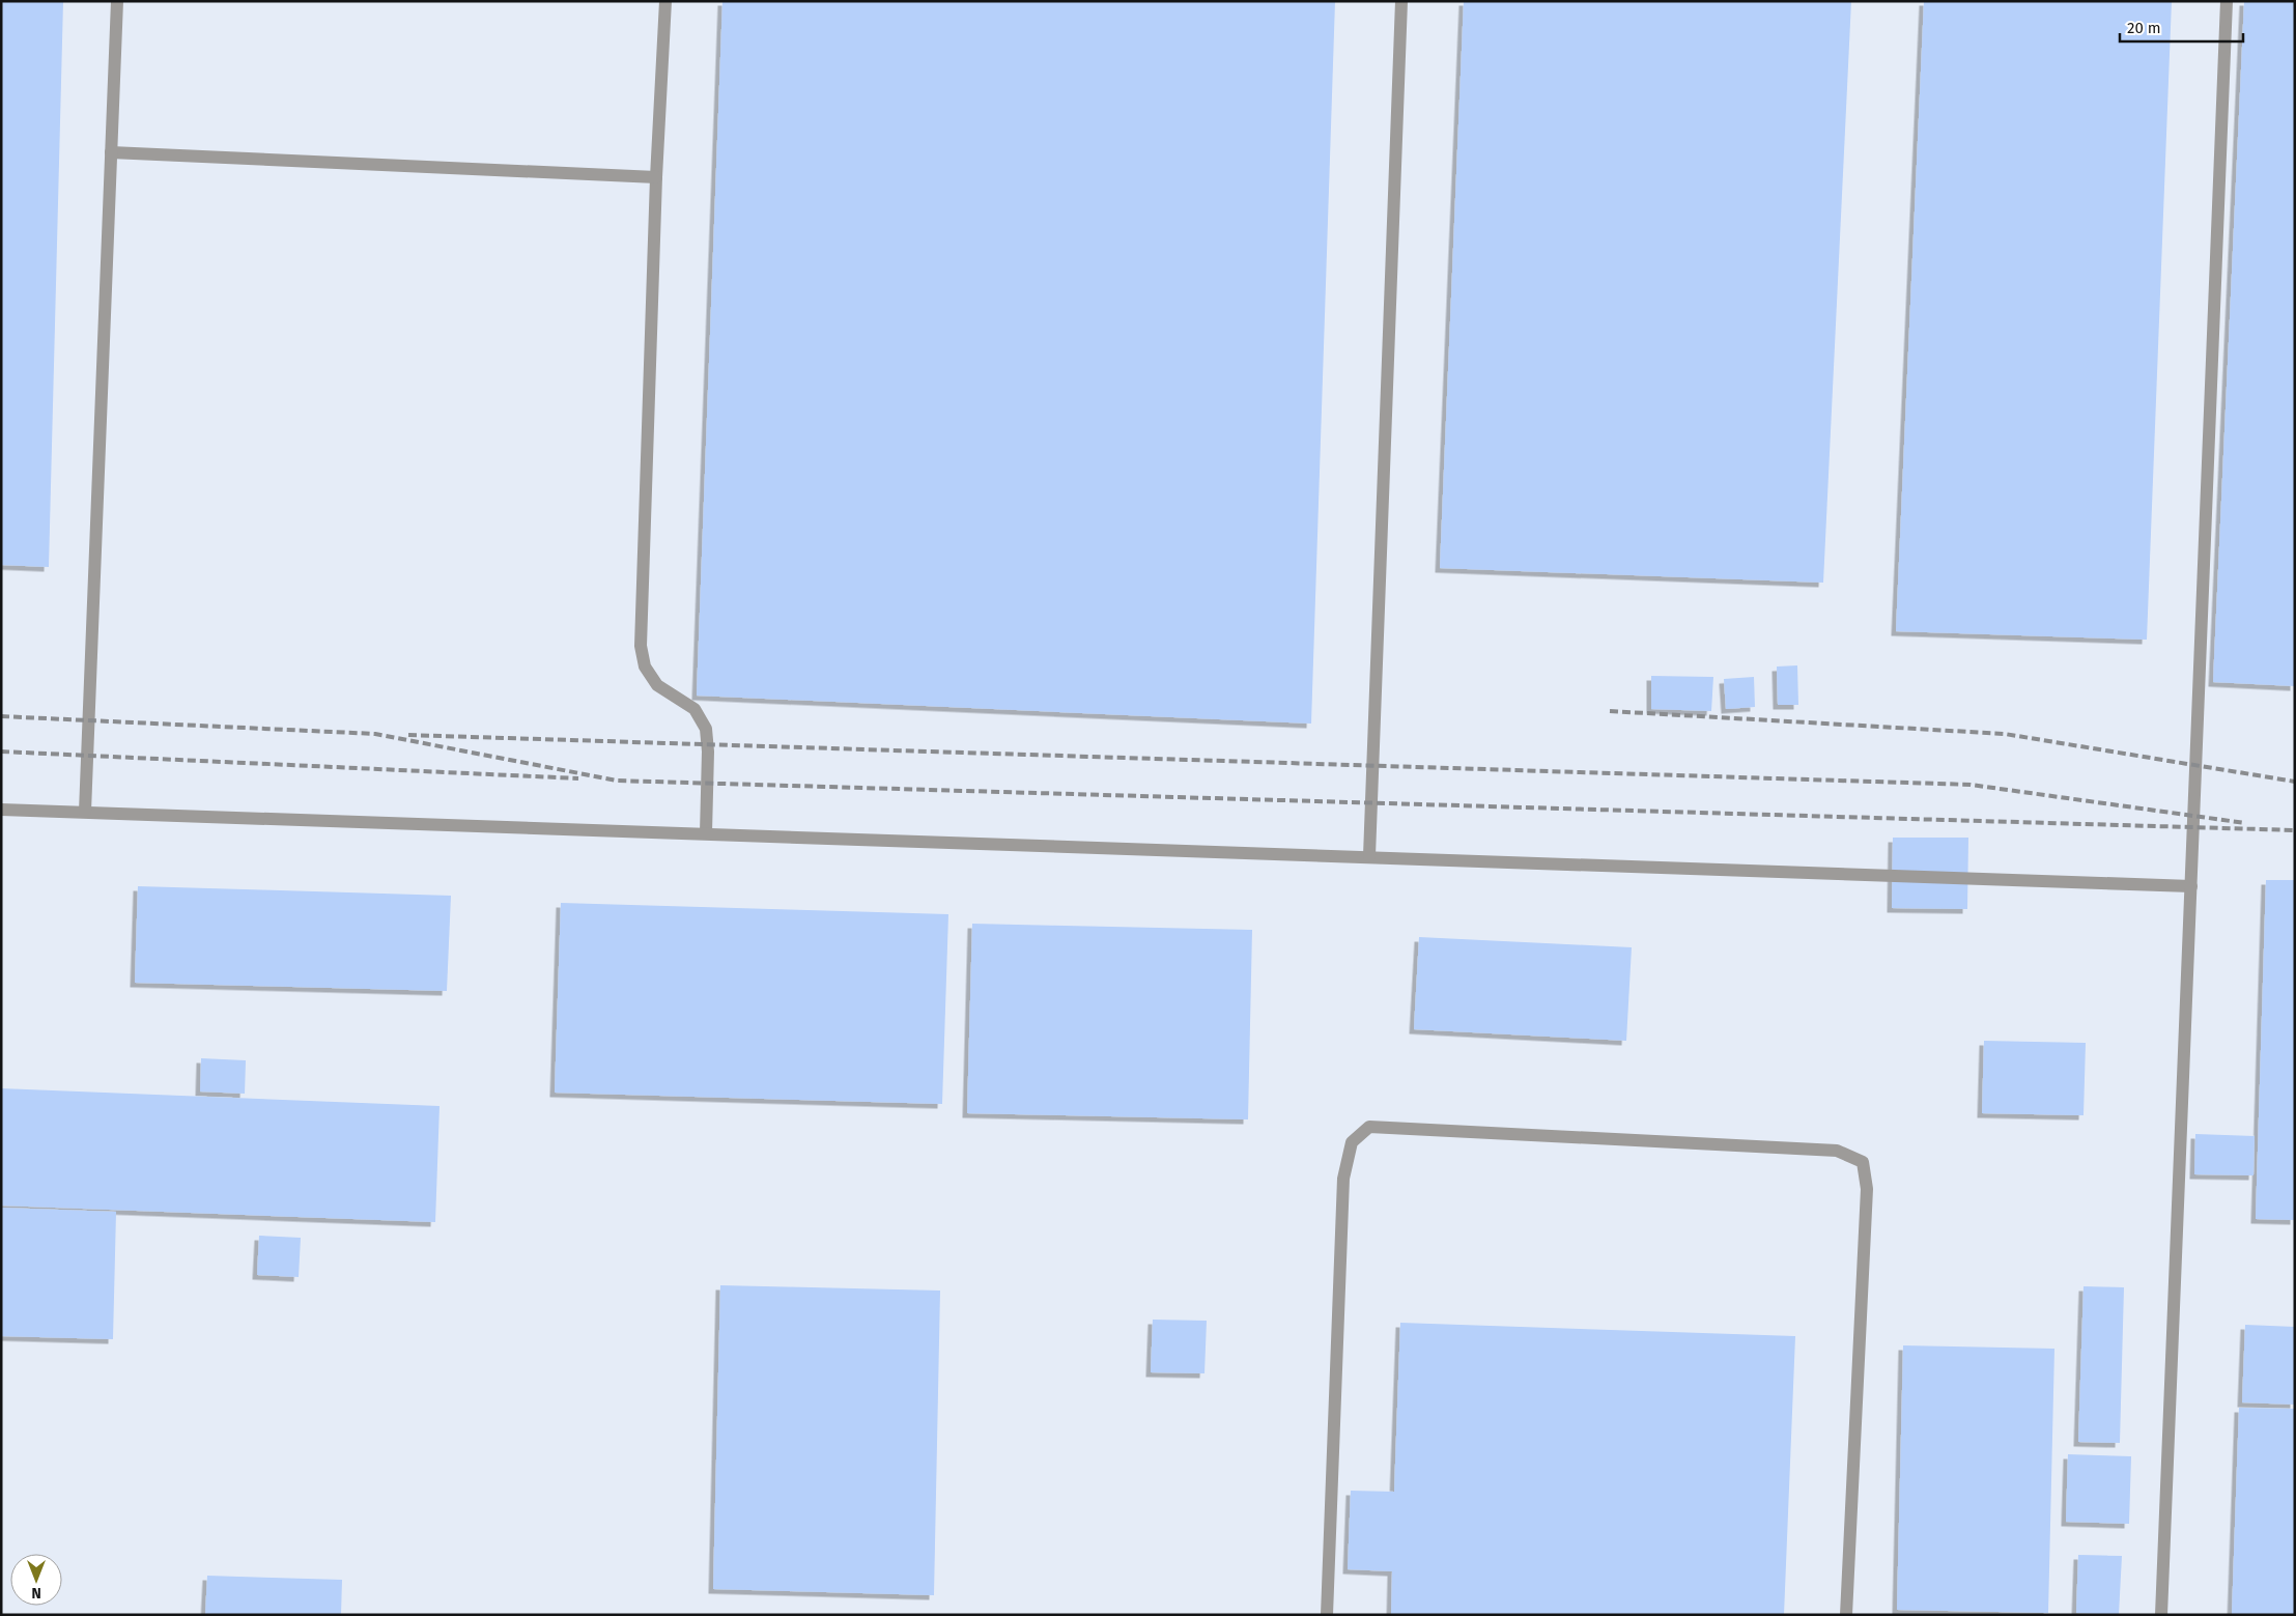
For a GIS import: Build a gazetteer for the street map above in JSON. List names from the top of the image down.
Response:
{
  "scale_bar": "20 m",
  "north": "bottom"
}
